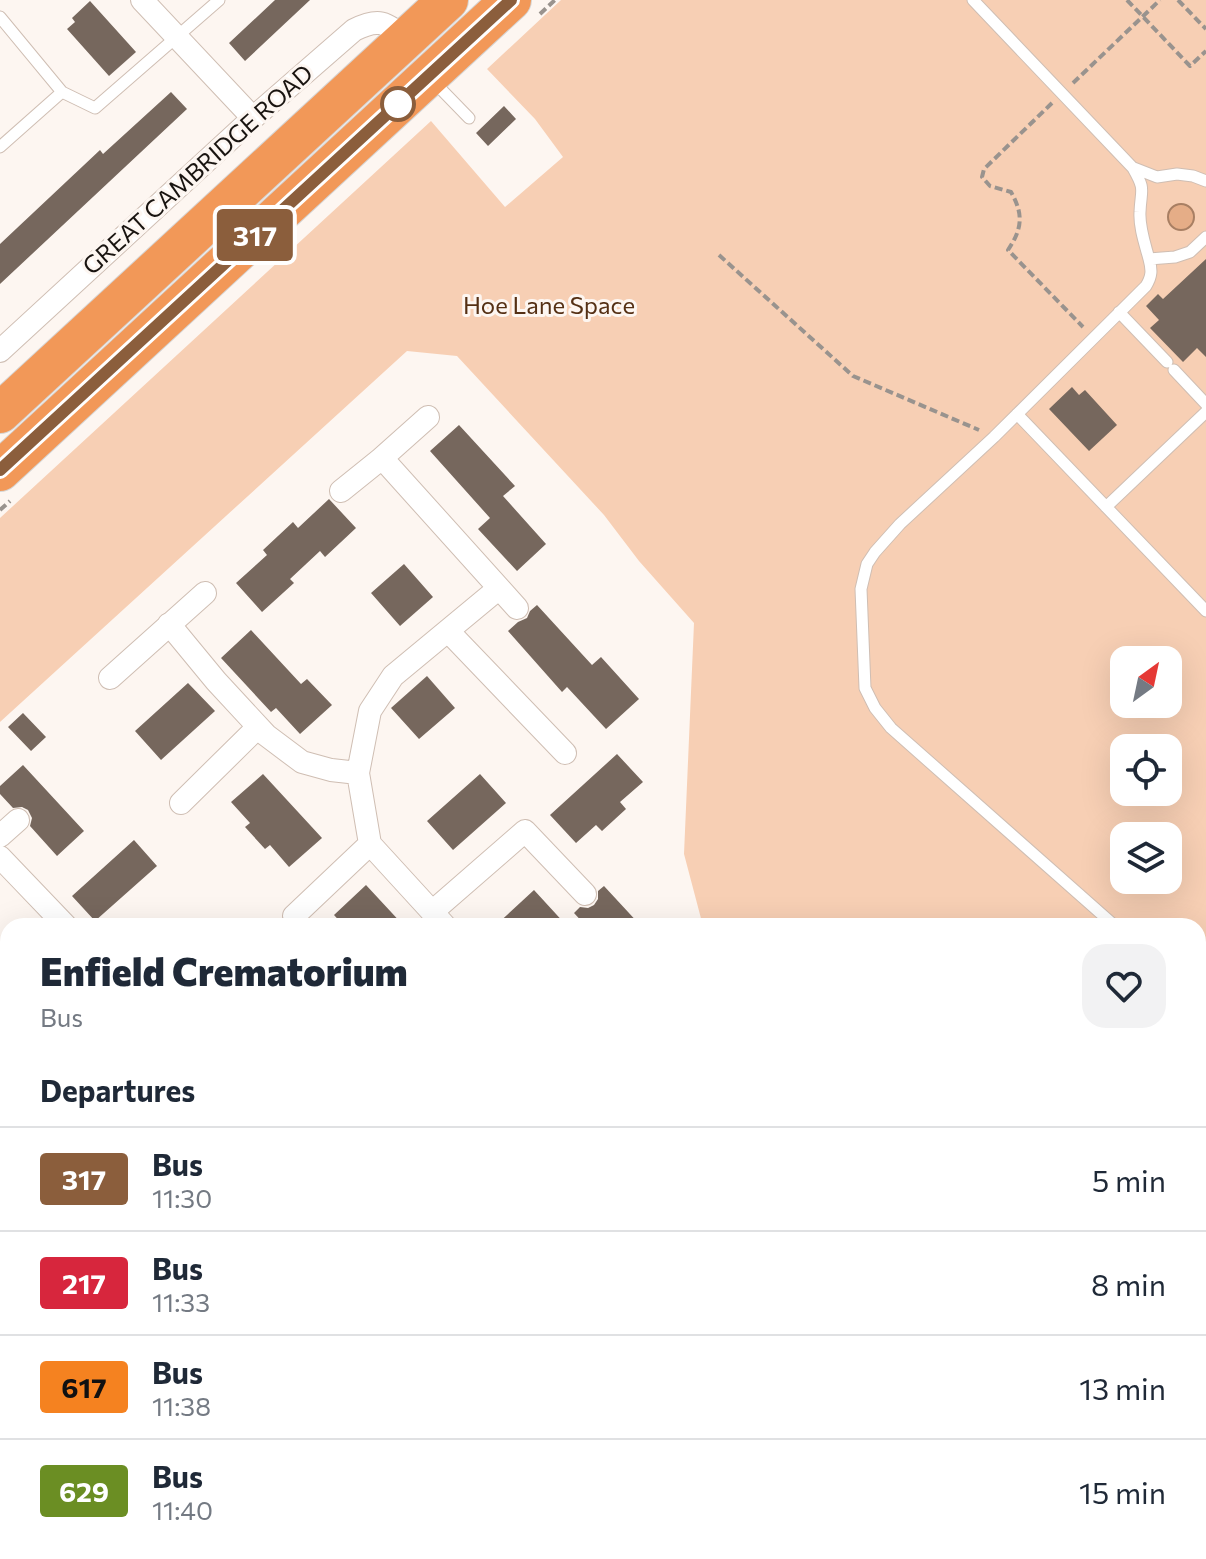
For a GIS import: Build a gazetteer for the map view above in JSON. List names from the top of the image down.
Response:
{
  "streets": {
    "highway": ["GREAT CAMBRIDGE ROAD"]
  },
  "parks": ["Hoe Lane Space"],
  "lines": ["bus line 317"],
  "north": "top right",
  "page": {
    "on_map": "317",
    "heading": [
      ["Enfield Crematorium", "Bus"],
      "Departures"
    ],
    "list": [
      {
        "mark": "317",
        "name": "Bus",
        "note": "11:30",
        "value": "5 min"
      },
      {
        "mark": "217",
        "name": "Bus",
        "note": "11:33",
        "value": "8 min"
      },
      {
        "mark": "617",
        "name": "Bus",
        "note": "11:38",
        "value": "13 min"
      },
      {
        "mark": "629",
        "name": "Bus",
        "note": "11:40",
        "value": "15 min"
      }
    ]
  }
}
